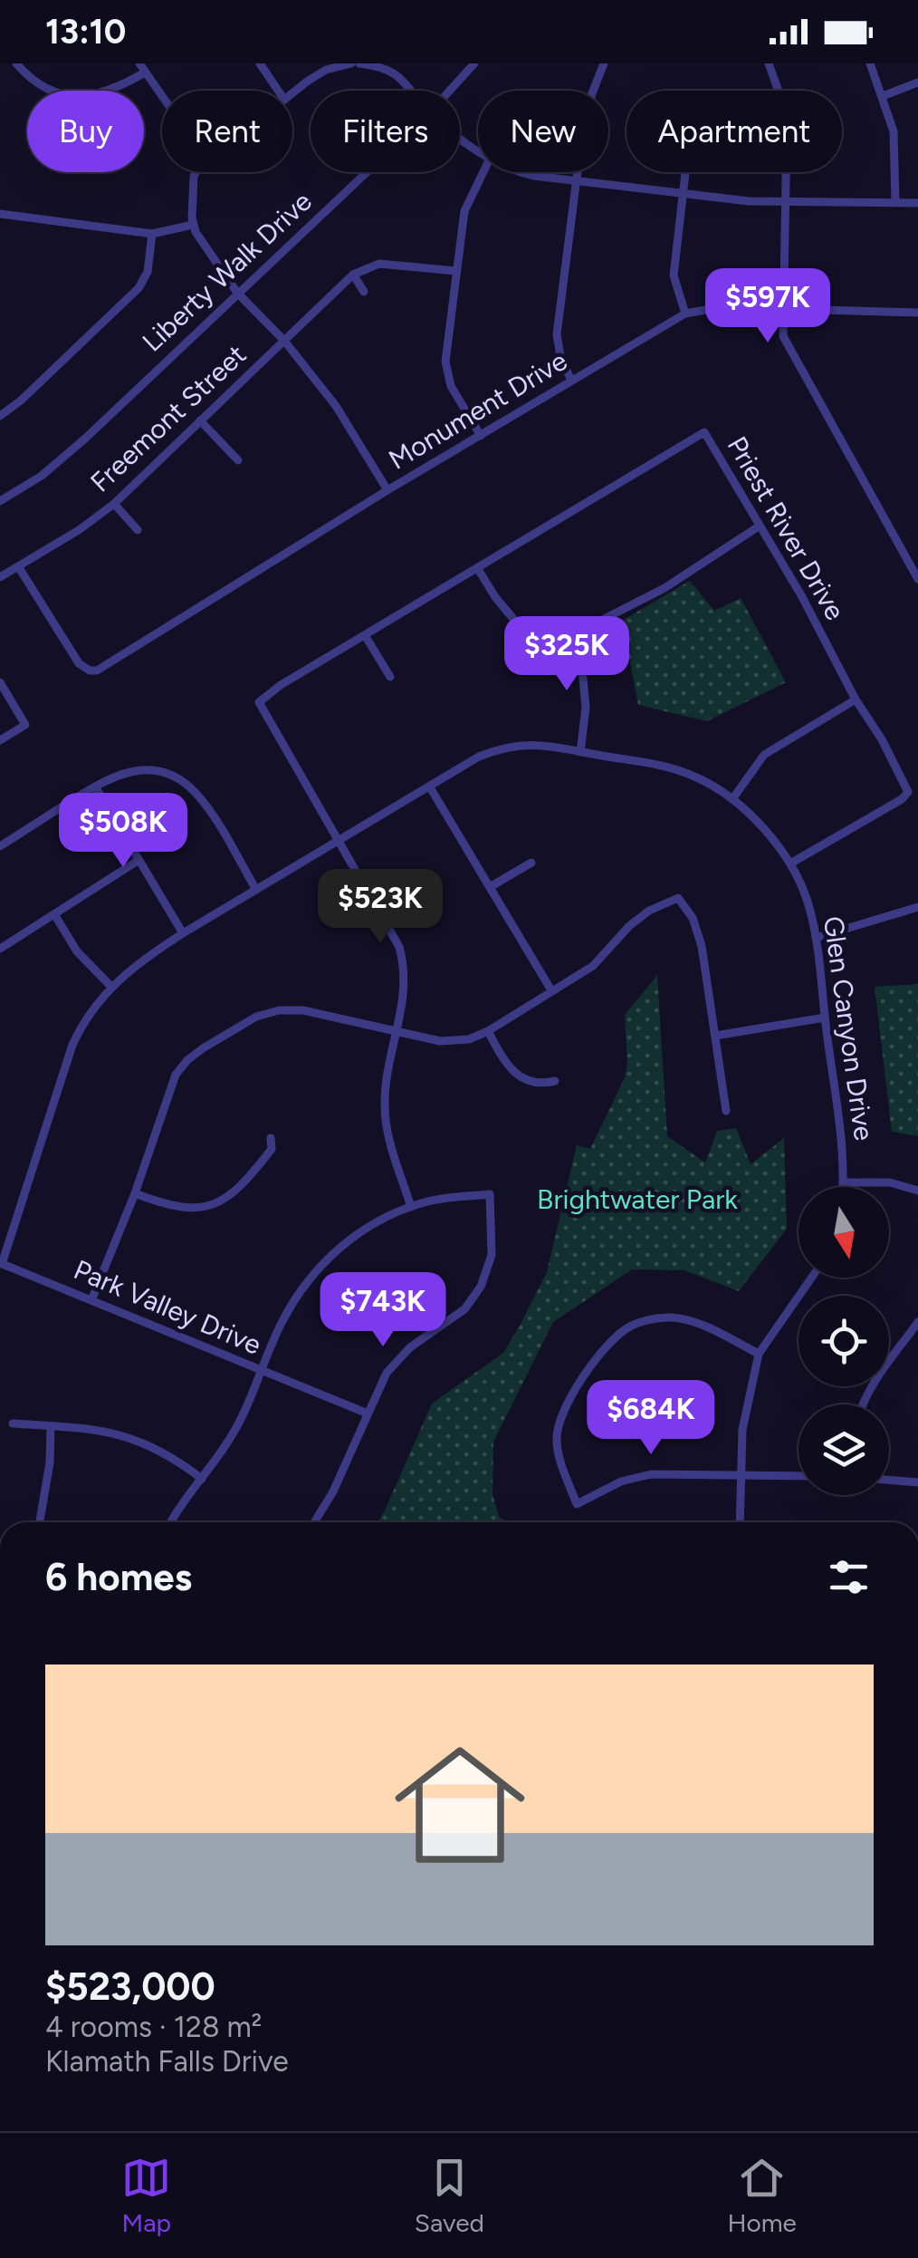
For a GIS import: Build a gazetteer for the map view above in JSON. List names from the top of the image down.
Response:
{
  "streets": {
    "street": [
      "Liberty Walk Drive",
      "Monument Drive",
      "Freemont Street",
      "Priest River Drive",
      "Glen Canyon Drive",
      "Park Valley Drive"
    ]
  },
  "crossings": [
    ["Monument Drive", "Freemont Street"],
    ["Priest River Drive", "Glen Canyon Drive"],
    ["Glen Canyon Drive", "Park Valley Drive"]
  ],
  "parks": ["Brightwater Park"],
  "north": "bottom",
  "page": {
    "status": "13:10",
    "chip": [
      "Buy",
      "Rent",
      "Filters",
      "New",
      "Apartment"
    ],
    "price": [
      "$597K",
      "$325K",
      "$508K",
      "$523K",
      "$743K",
      "$684K"
    ],
    "heading": "6 homes",
    "list": [
      {
        "name": "$523,000",
        "note": "4 rooms · 128 m² · Klamath Falls Drive"
      }
    ],
    "tabs": ["Map", "Saved", "Home"]
  }
}
